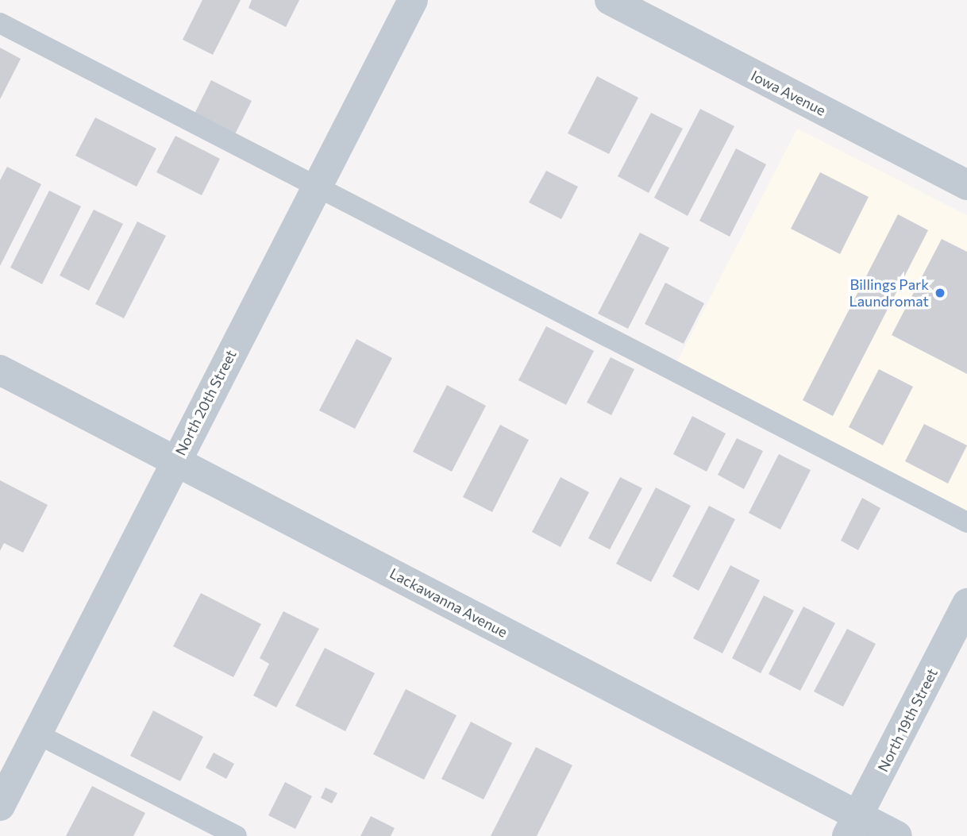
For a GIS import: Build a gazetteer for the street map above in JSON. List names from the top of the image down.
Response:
{
  "streets": {
    "street": [
      "Iowa Avenue",
      "North 20th Street",
      "Lackawanna Avenue",
      "North 19th Street"
    ]
  },
  "crossings": [
    ["North 20th Street", "Lackawanna Avenue"],
    ["Lackawanna Avenue", "North 19th Street"]
  ],
  "places": ["Billings Park Laundromat"]
}
